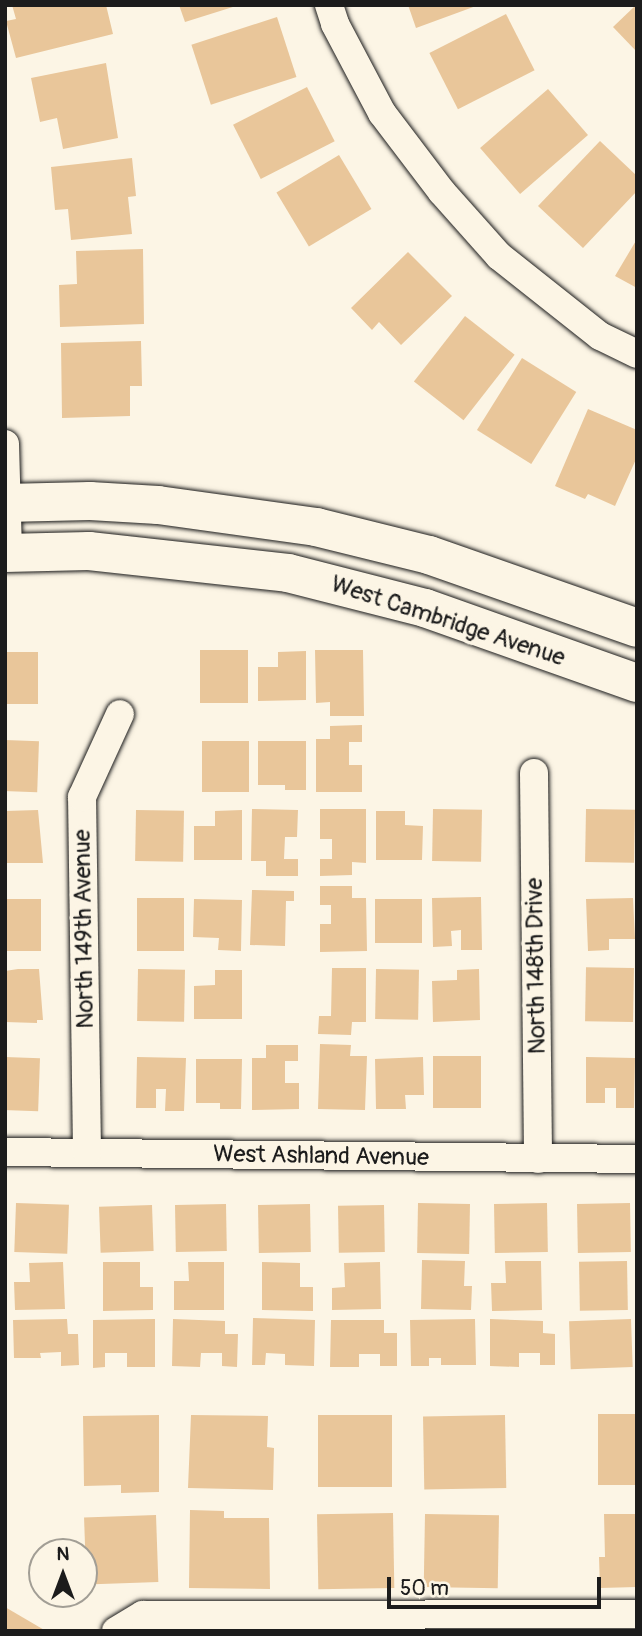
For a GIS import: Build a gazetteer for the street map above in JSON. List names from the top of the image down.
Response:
{
  "streets": {
    "street": [
      "West Cambridge Avenue",
      "North 149th Avenue",
      "North 148th Drive",
      "West Ashland Avenue"
    ]
  },
  "crossings": [
    ["North 149th Avenue", "West Ashland Avenue"],
    ["North 148th Drive", "West Ashland Avenue"]
  ],
  "scale_bar": "50 m",
  "north": "top"
}
